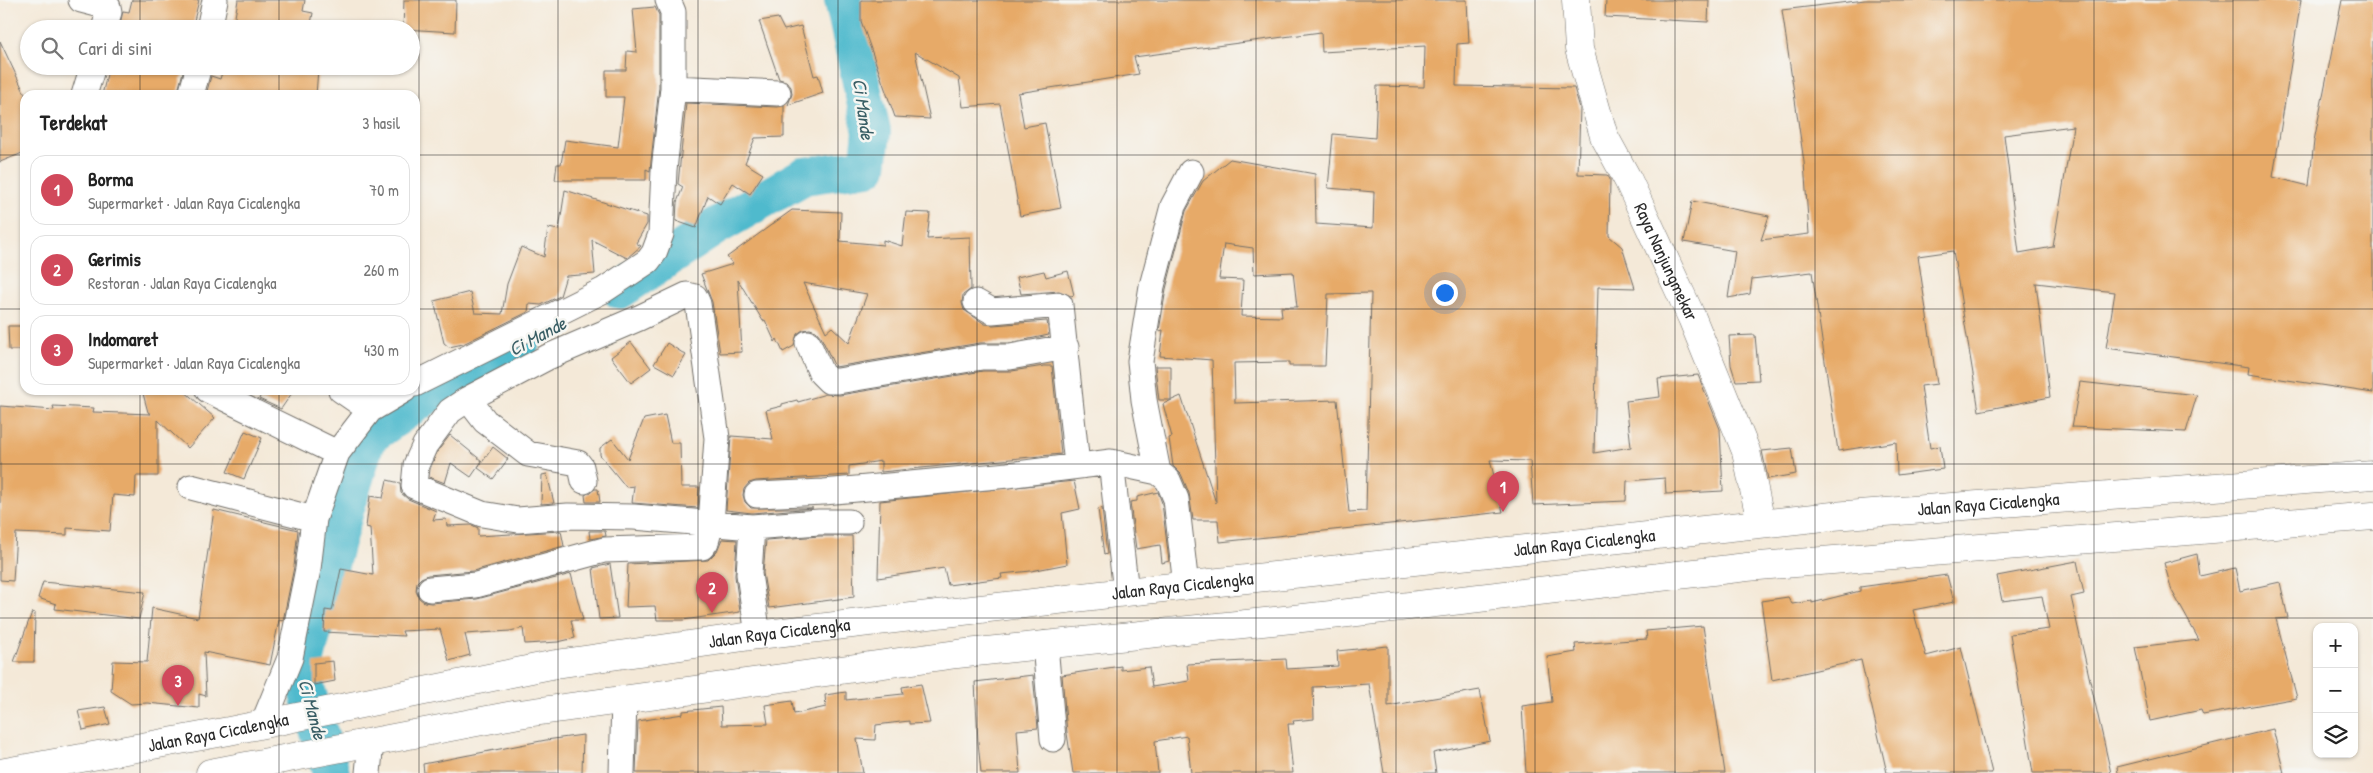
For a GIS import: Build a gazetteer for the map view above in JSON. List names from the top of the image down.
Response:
{
  "streets": {
    "main road": ["Raya Nanjungmekar", "Jalan Raya Cicalengka"]
  },
  "crossings": [
    ["Raya Nanjungmekar", "Jalan Raya Cicalengka"]
  ],
  "water": ["Ci Mande"],
  "page": {
    "search": "Cari di sini",
    "heading": ["Terdekat", "3 hasil"],
    "list": [
      {
        "mark": "1",
        "name": "Borma",
        "note": "Supermarket · Jalan Raya Cicalengka",
        "value": "70 m"
      },
      {
        "mark": "2",
        "name": "Gerimis",
        "note": "Restoran · Jalan Raya Cicalengka",
        "value": "260 m"
      },
      {
        "mark": "3",
        "name": "Indomaret",
        "note": "Supermarket · Jalan Raya Cicalengka",
        "value": "430 m"
      }
    ],
    "pins": ["1", "2", "3"],
    "map_buttons": ["+", "−"]
  }
}
